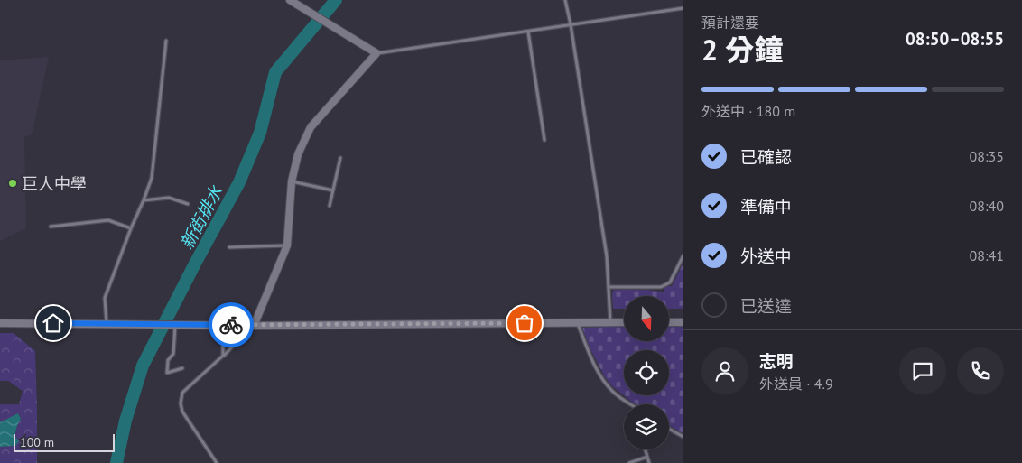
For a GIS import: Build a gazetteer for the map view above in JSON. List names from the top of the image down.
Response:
{
  "water": ["新街排水"],
  "places": ["巨人中學"],
  "scale_bar": "100 m",
  "north": "bottom",
  "page": {
    "heading": ["2 分鐘", "預計還要", "08:50–08:55"],
    "panel": ["志明", "外送員 · 4.9"],
    "bar": "外送中 · 180 m",
    "list": [
      ["已確認", "08:35"],
      ["準備中", "08:40"],
      ["外送中", "08:41"],
      "已送達"
    ],
    "scale": "100 m"
  }
}
